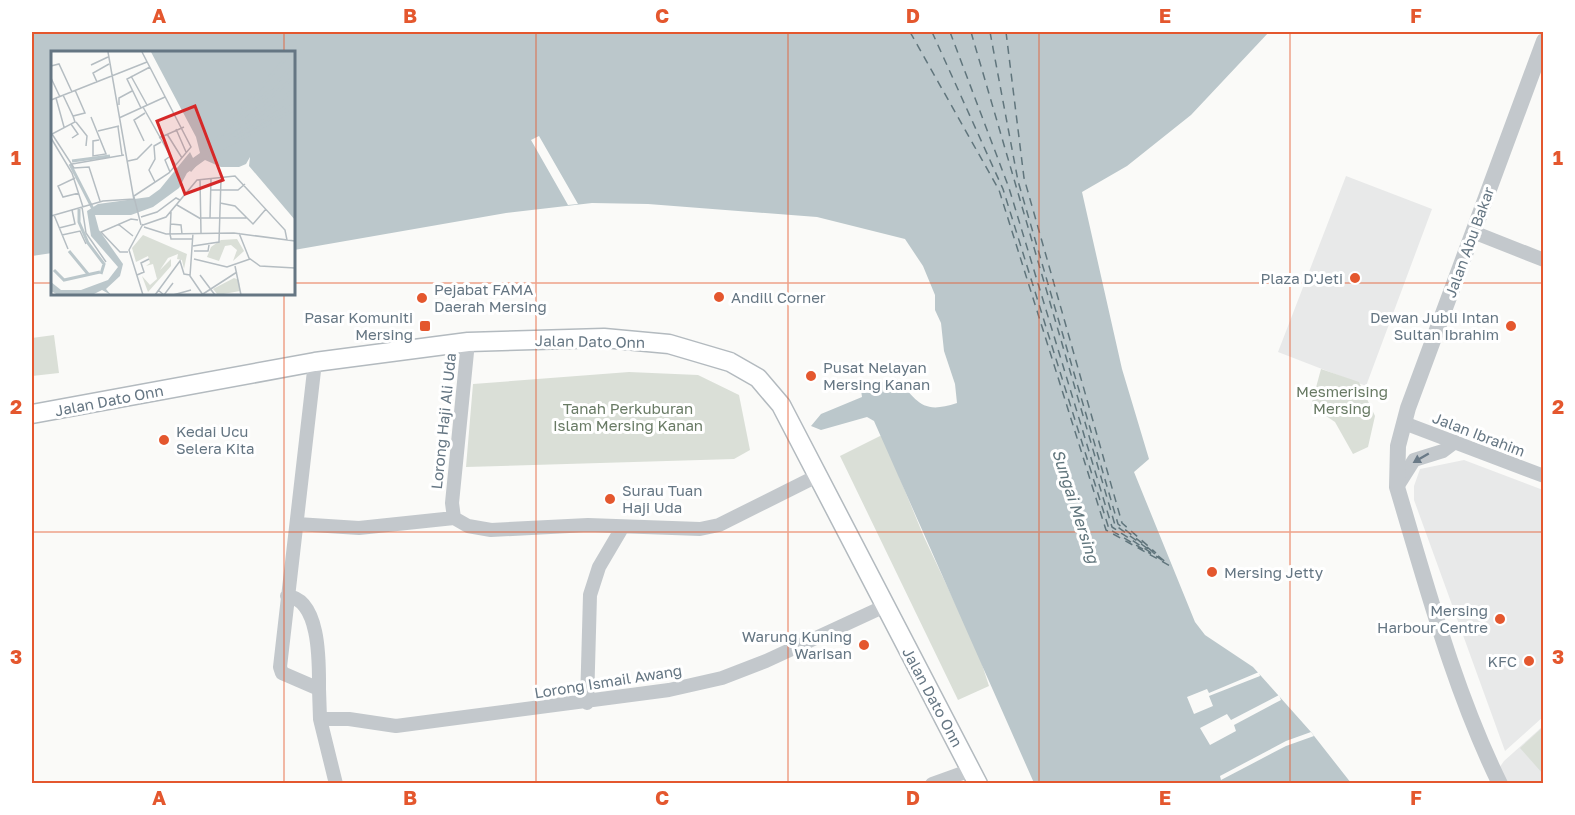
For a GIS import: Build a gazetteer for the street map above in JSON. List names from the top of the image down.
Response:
{
  "streets": {
    "main road": ["Jalan Dato Onn"],
    "street": [
      "Jalan Abu Bakar",
      "Lorong Haji Ali Uda",
      "Jalan Ibrahim",
      "Lorong Ismail Awang"
    ]
  },
  "crossings": [
    ["Jalan Abu Bakar", "Jalan Ibrahim"],
    ["Jalan Dato Onn", "Lorong Haji Ali Uda"],
    ["Jalan Dato Onn", "Lorong Ismail Awang"]
  ],
  "water": ["Sungai Mersing"],
  "parks": ["Mesmerising Mersing", "Tanah Perkuburan Islam Mersing Kanan"],
  "places": {
    "other": [
      "Plaza D'Jeti",
      "Andill Corner",
      "Pejabat FAMA Daerah Mersing",
      "Dewan Jubli Intan Sultan Ibrahim",
      "Pusat Nelayan Mersing Kanan",
      "Kedai Ucu Selera Kita",
      "Surau Tuan Haji Uda",
      "Mersing Jetty",
      "Mersing Harbour Centre",
      "Warung Kuning Warisan",
      "KFC"
    ],
    "transit": ["Pasar Komuniti Mersing"]
  },
  "grid": {
    "columns": [
      "A",
      "B",
      "C",
      "D",
      "E",
      "F"
    ],
    "rows": ["1", "2", "3"]
  }
}
